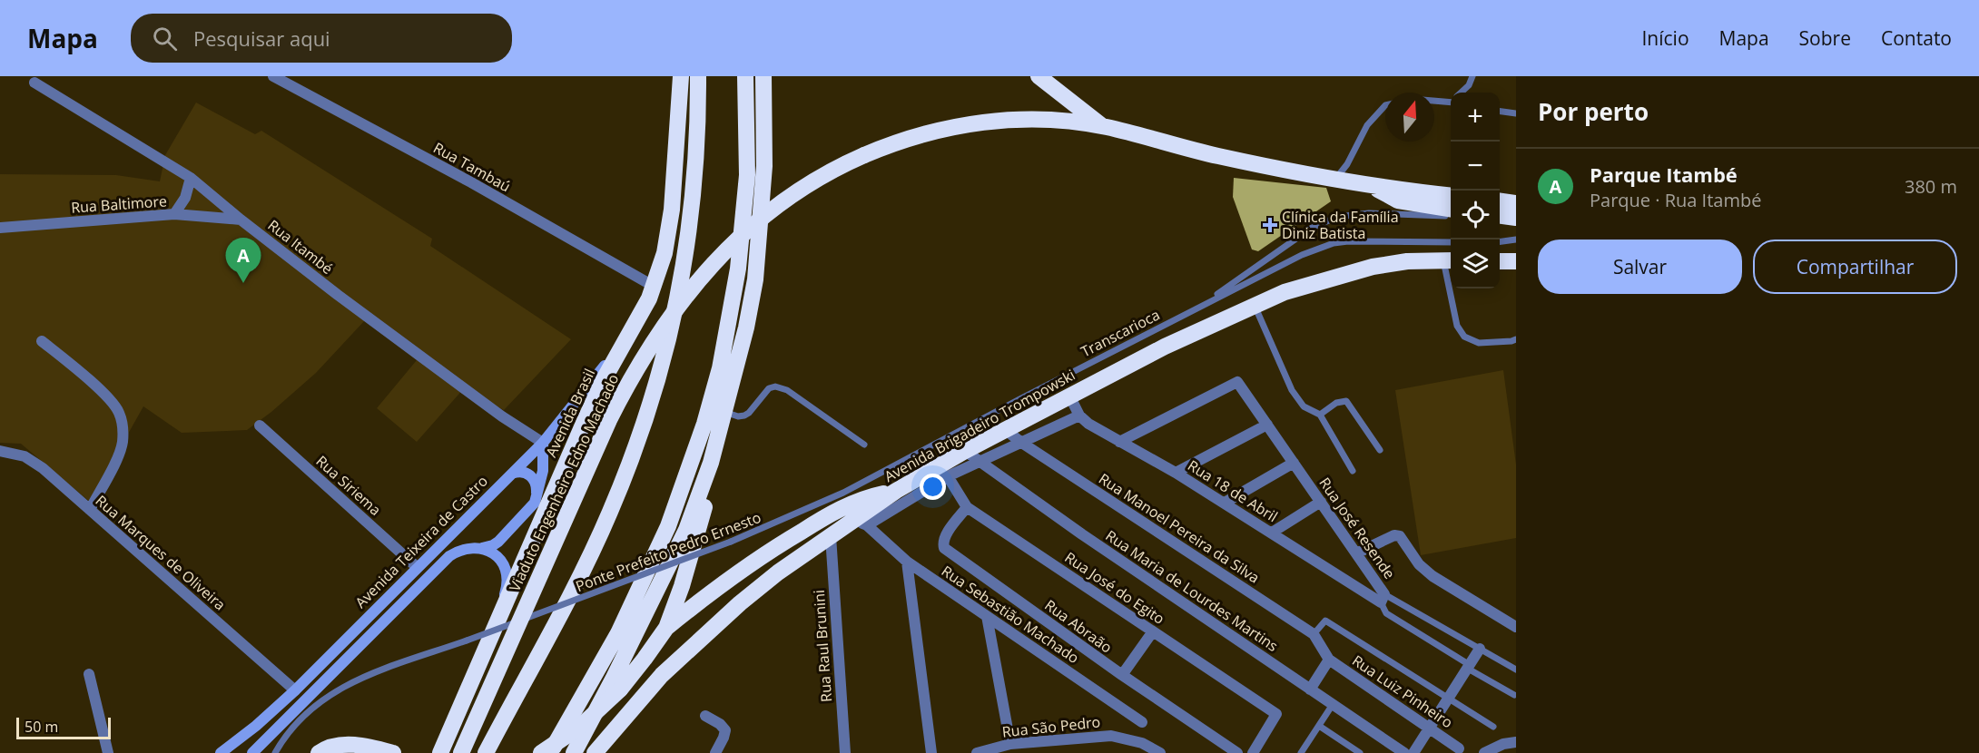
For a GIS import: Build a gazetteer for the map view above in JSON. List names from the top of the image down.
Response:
{
  "streets": {
    "highway": ["Avenida Brasil", "Avenida Brigadeiro Trompowski", "Viaduto Engenheiro Edno Machado"],
    "street": [
      "Rua Tambaú",
      "Rua Baltimore",
      "Rua Itambé",
      "Rua Siriema",
      "Rua 18 de Abril",
      "Rua Manoel Pereira da Silva",
      "Rua José Resende",
      "Avenida Teixeira de Castro",
      "Rua Marques de Oliveira",
      "Rua José do Egito",
      "Rua Maria de Lourdes Martins",
      "Rua Sebastião Machado",
      "Rua Abraão",
      "Rua Raul Brunini",
      "Rua Luiz Pinheiro",
      "Rua São Pedro"
    ],
    "lane": ["Transcarioca", "Ponte Prefeito Pedro Ernesto"]
  },
  "crossings": [
    ["Rua Tambaú", "Avenida Brasil"],
    ["Rua Baltimore", "Rua Itambé"],
    ["Rua Itambé", "Avenida Teixeira de Castro"],
    ["Transcarioca", "Ponte Prefeito Pedro Ernesto"],
    ["Avenida Brasil", "Avenida Teixeira de Castro"],
    ["Avenida Brigadeiro Trompowski", "Rua 18 de Abril"],
    ["Avenida Brigadeiro Trompowski", "Rua Manoel Pereira da Silva"],
    ["Avenida Brigadeiro Trompowski", "Rua Maria de Lourdes Martins"],
    ["Avenida Brigadeiro Trompowski", "Rua Sebastião Machado"],
    ["Avenida Brigadeiro Trompowski", "Rua Raul Brunini"],
    ["Rua Siriema", "Avenida Teixeira de Castro"],
    ["Rua 18 de Abril", "Rua José Resende"],
    ["Rua Manoel Pereira da Silva", "Rua Luiz Pinheiro"],
    ["Avenida Teixeira de Castro", "Rua Marques de Oliveira"],
    ["Rua José do Egito", "Rua Abraão"]
  ],
  "places": {
    "health": ["Clínica da Família Diniz Batista"]
  },
  "scale_bar": "50 m",
  "north": "top",
  "page": {
    "header": "Mapa",
    "search": "Pesquisar aqui",
    "nav": [
      "Início",
      "Mapa",
      "Sobre",
      "Contato"
    ],
    "heading": "Por perto",
    "map_buttons": ["+", "−"],
    "list": [
      {
        "mark": "A",
        "name": "Parque Itambé",
        "note": "Parque · Rua Itambé",
        "value": "380 m"
      }
    ],
    "buttons": ["Salvar", "Compartilhar"],
    "pins": "A",
    "scale": "50 m"
  }
}
